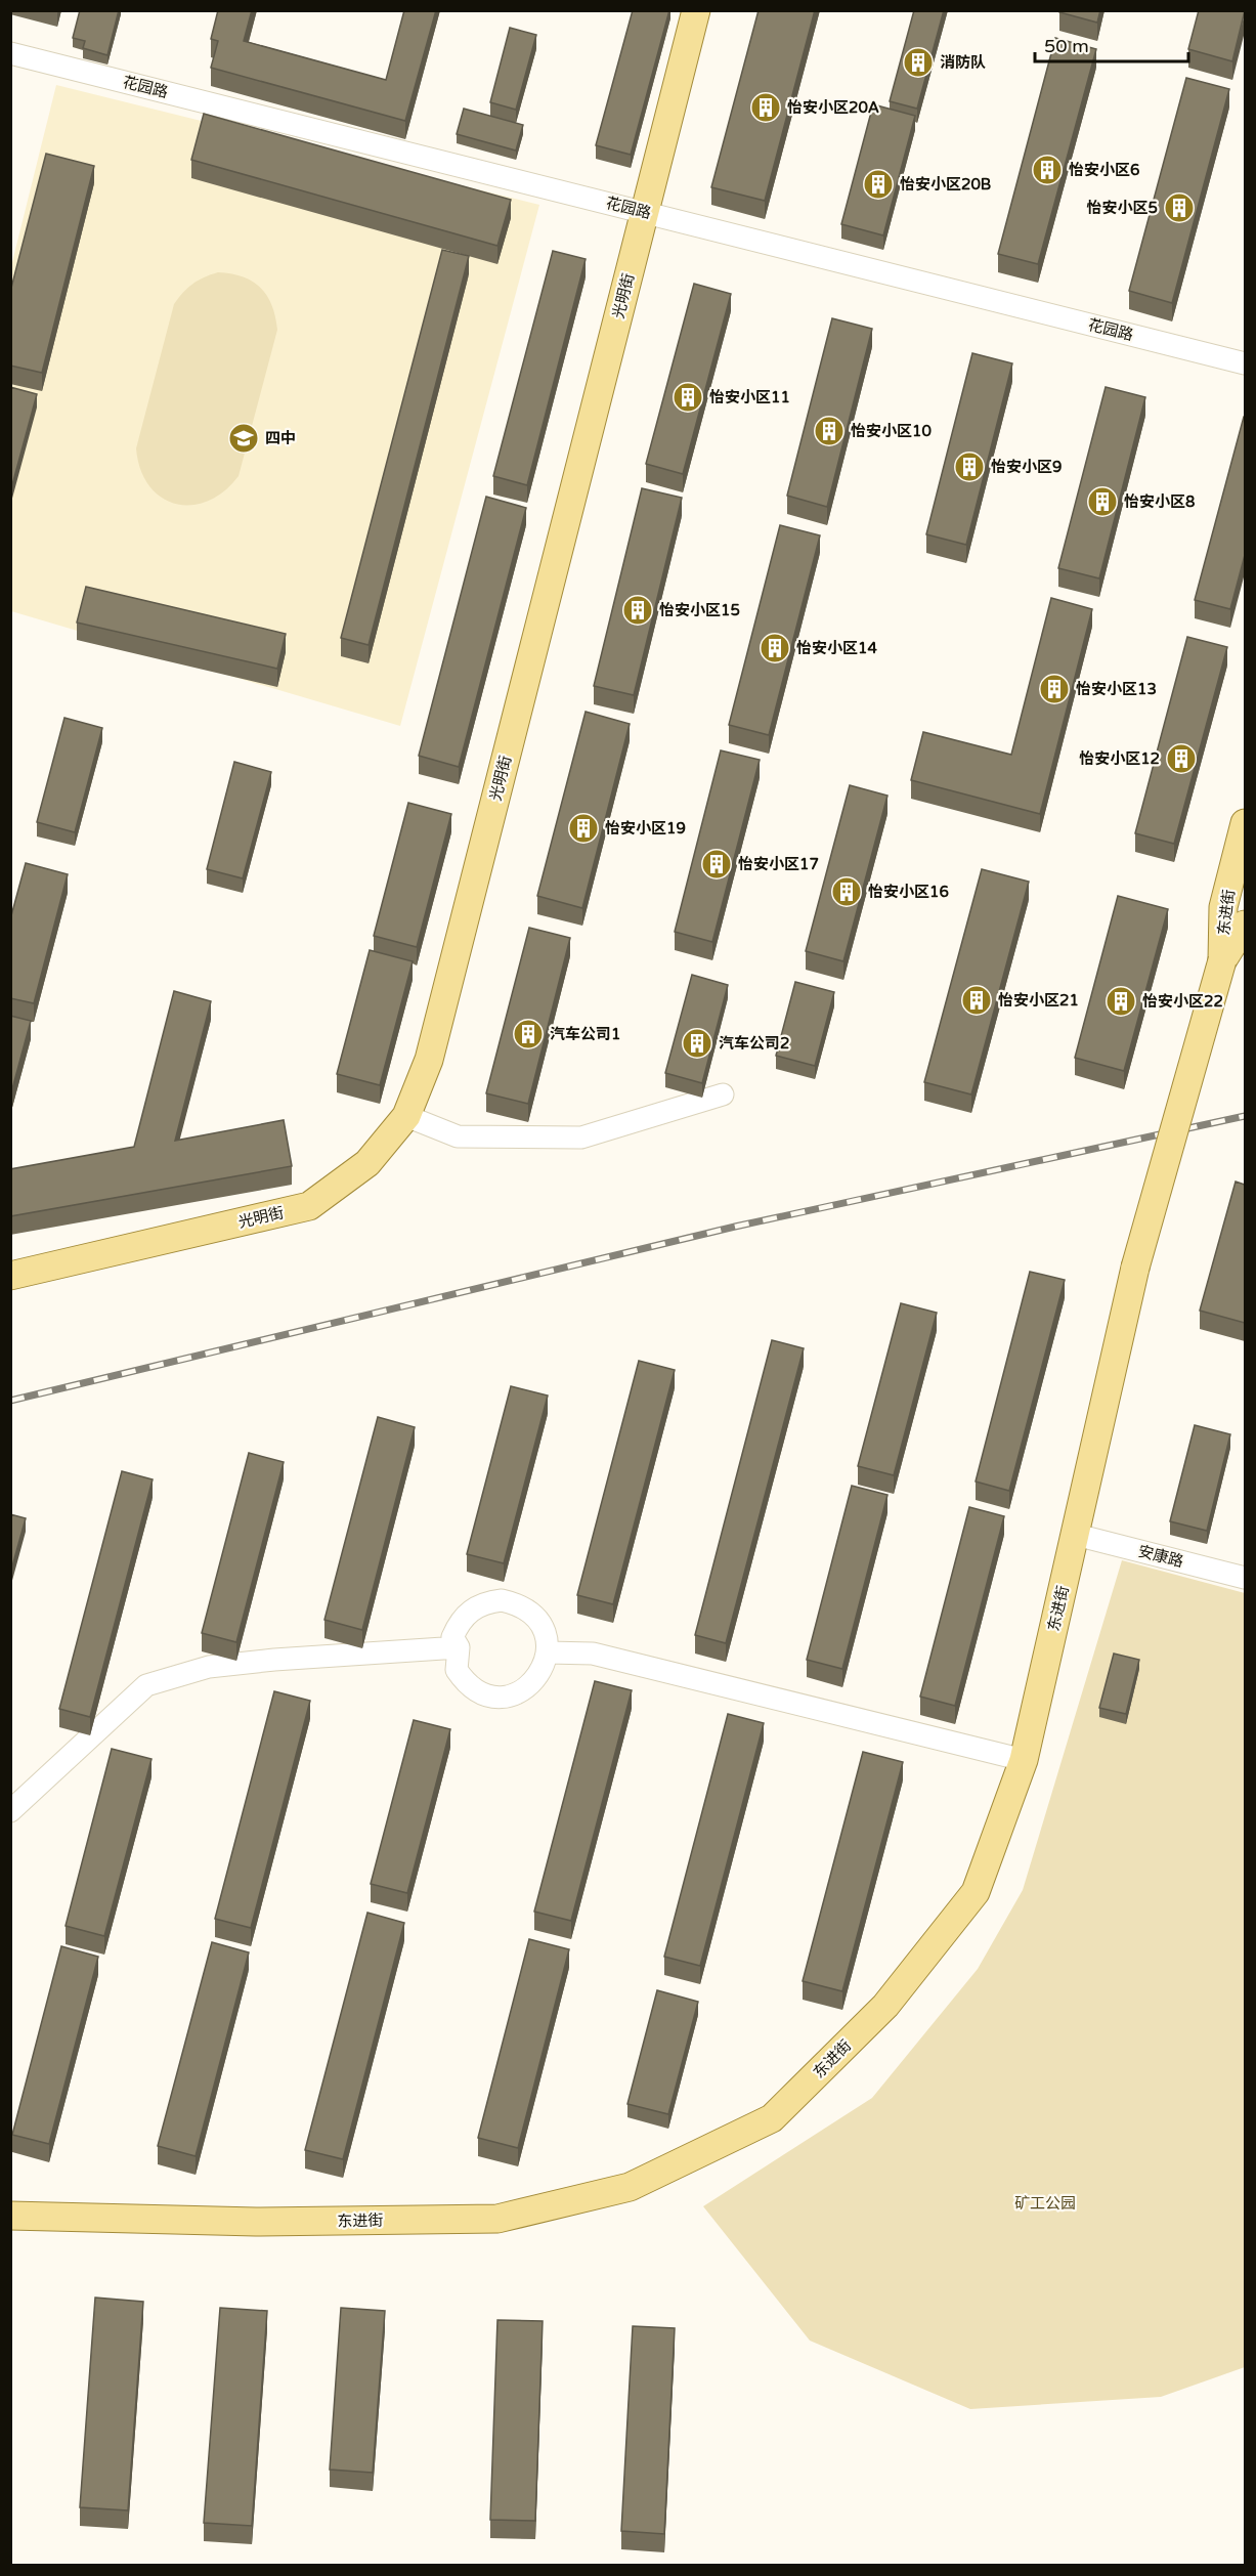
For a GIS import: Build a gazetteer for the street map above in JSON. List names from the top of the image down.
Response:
{
  "streets": {
    "main road": ["光明街", "东进街"],
    "street": ["花园路", "安康路"]
  },
  "crossings": [
    ["花园路", "光明街"],
    ["东进街", "安康路"]
  ],
  "parks": ["矿工公园"],
  "places": {
    "building": [
      "消防队",
      "怡安小区20A",
      "怡安小区6",
      "怡安小区20B",
      "怡安小区5",
      "怡安小区11",
      "怡安小区10",
      "怡安小区9",
      "怡安小区8",
      "怡安小区15",
      "怡安小区14",
      "怡安小区13",
      "怡安小区12",
      "怡安小区19",
      "怡安小区17",
      "怡安小区16",
      "怡安小区21",
      "怡安小区22",
      "汽车公司1",
      "汽车公司2"
    ],
    "school or university": ["四中"]
  },
  "scale_bar": "50 m"
}
